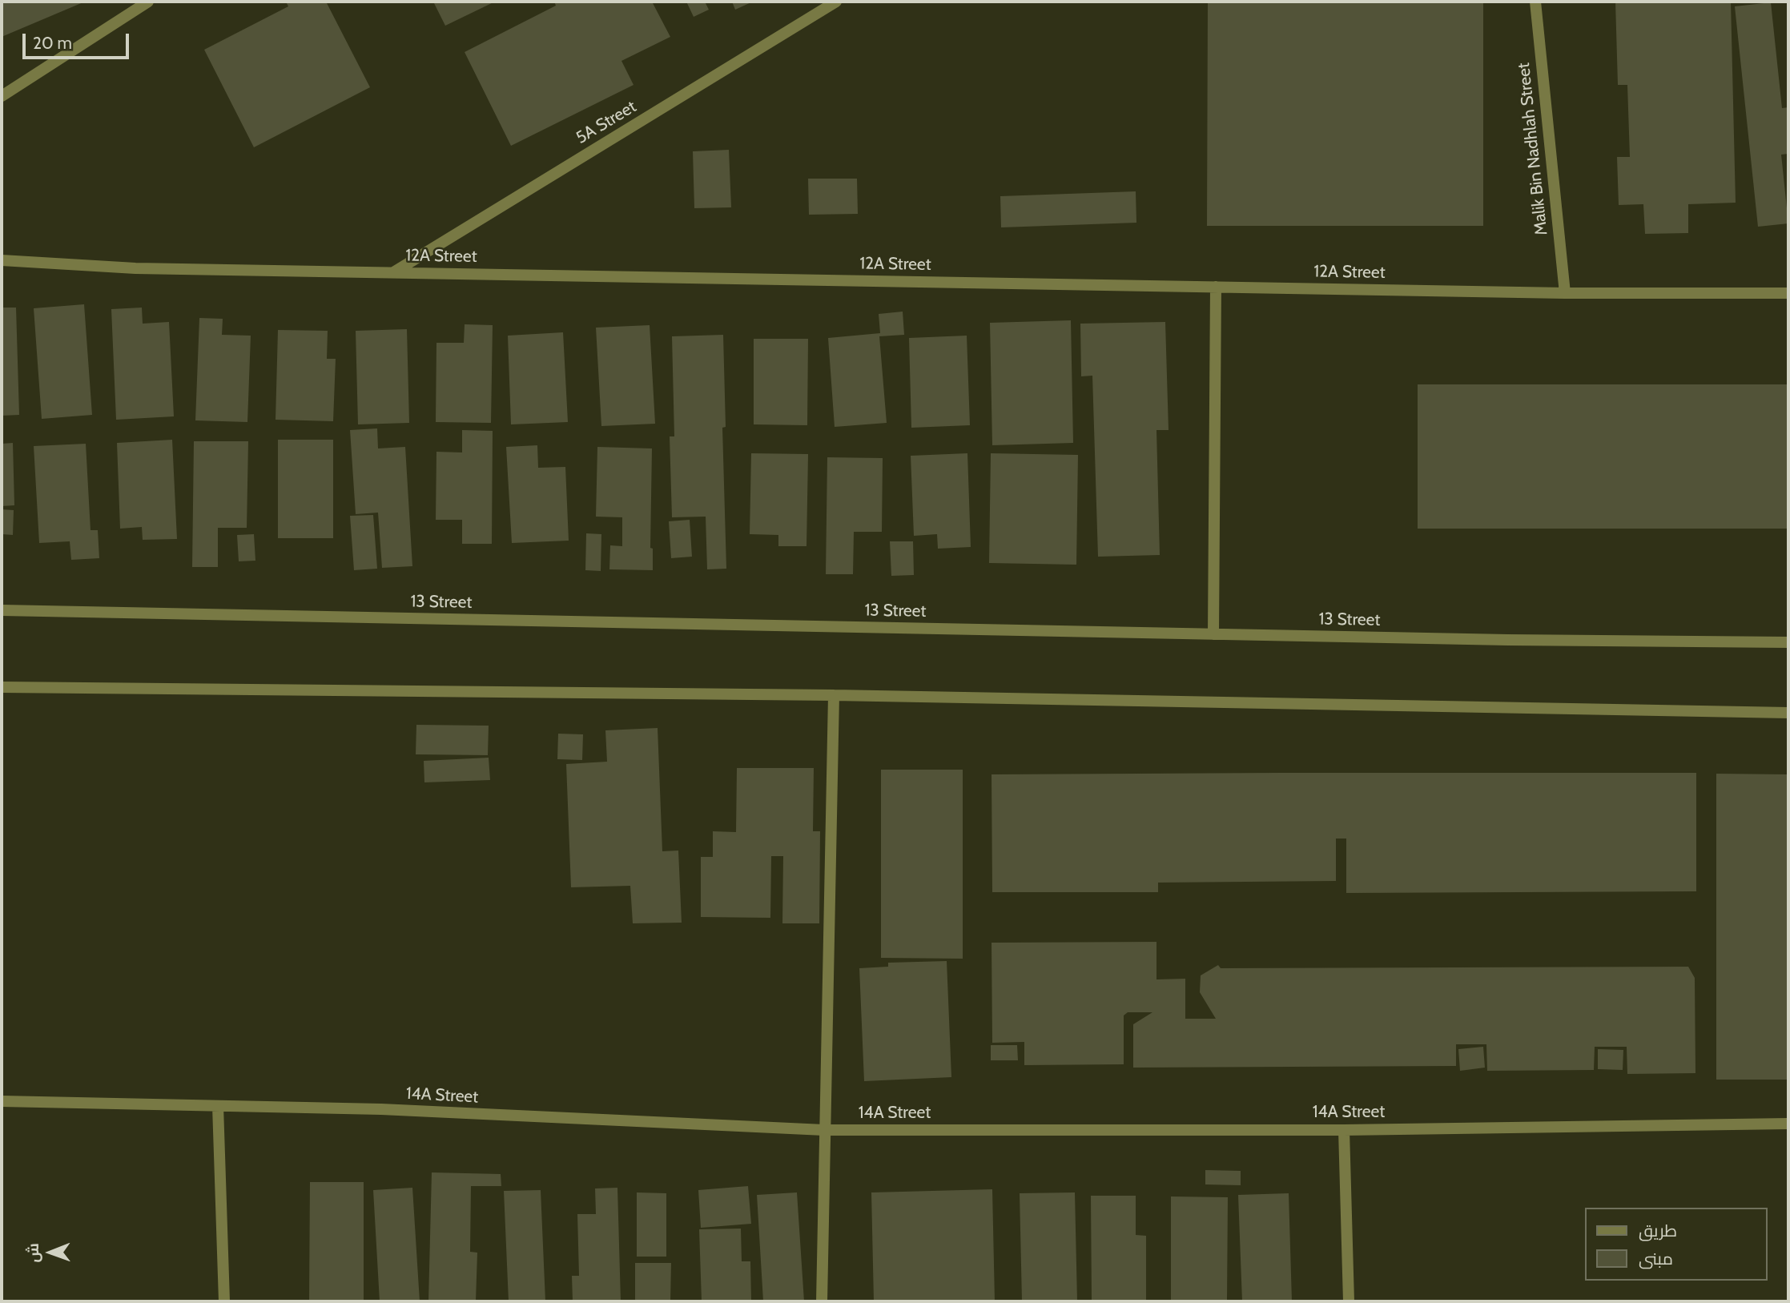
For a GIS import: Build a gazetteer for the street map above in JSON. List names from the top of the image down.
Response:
{
  "streets": {
    "street": [
      "5A Street",
      "Malik Bin Nadhlah Street",
      "12A Street",
      "13 Street",
      "14A Street"
    ]
  },
  "crossings": [
    ["5A Street", "12A Street"],
    ["Malik Bin Nadhlah Street", "12A Street"]
  ],
  "legend": ["طريق", "مبنى"],
  "scale_bar": "20 m",
  "north": "left"
}
